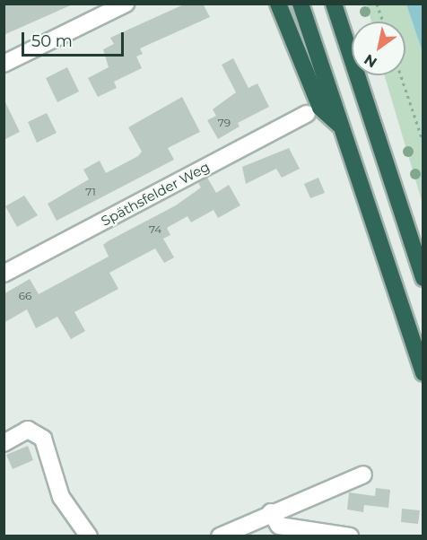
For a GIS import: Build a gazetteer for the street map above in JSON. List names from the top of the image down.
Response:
{
  "streets": {
    "street": ["Späthsfelder Weg"]
  },
  "house_numbers": [
    "79",
    "71",
    "74",
    "66"
  ],
  "scale_bar": "50 m",
  "north": "bottom left"
}
